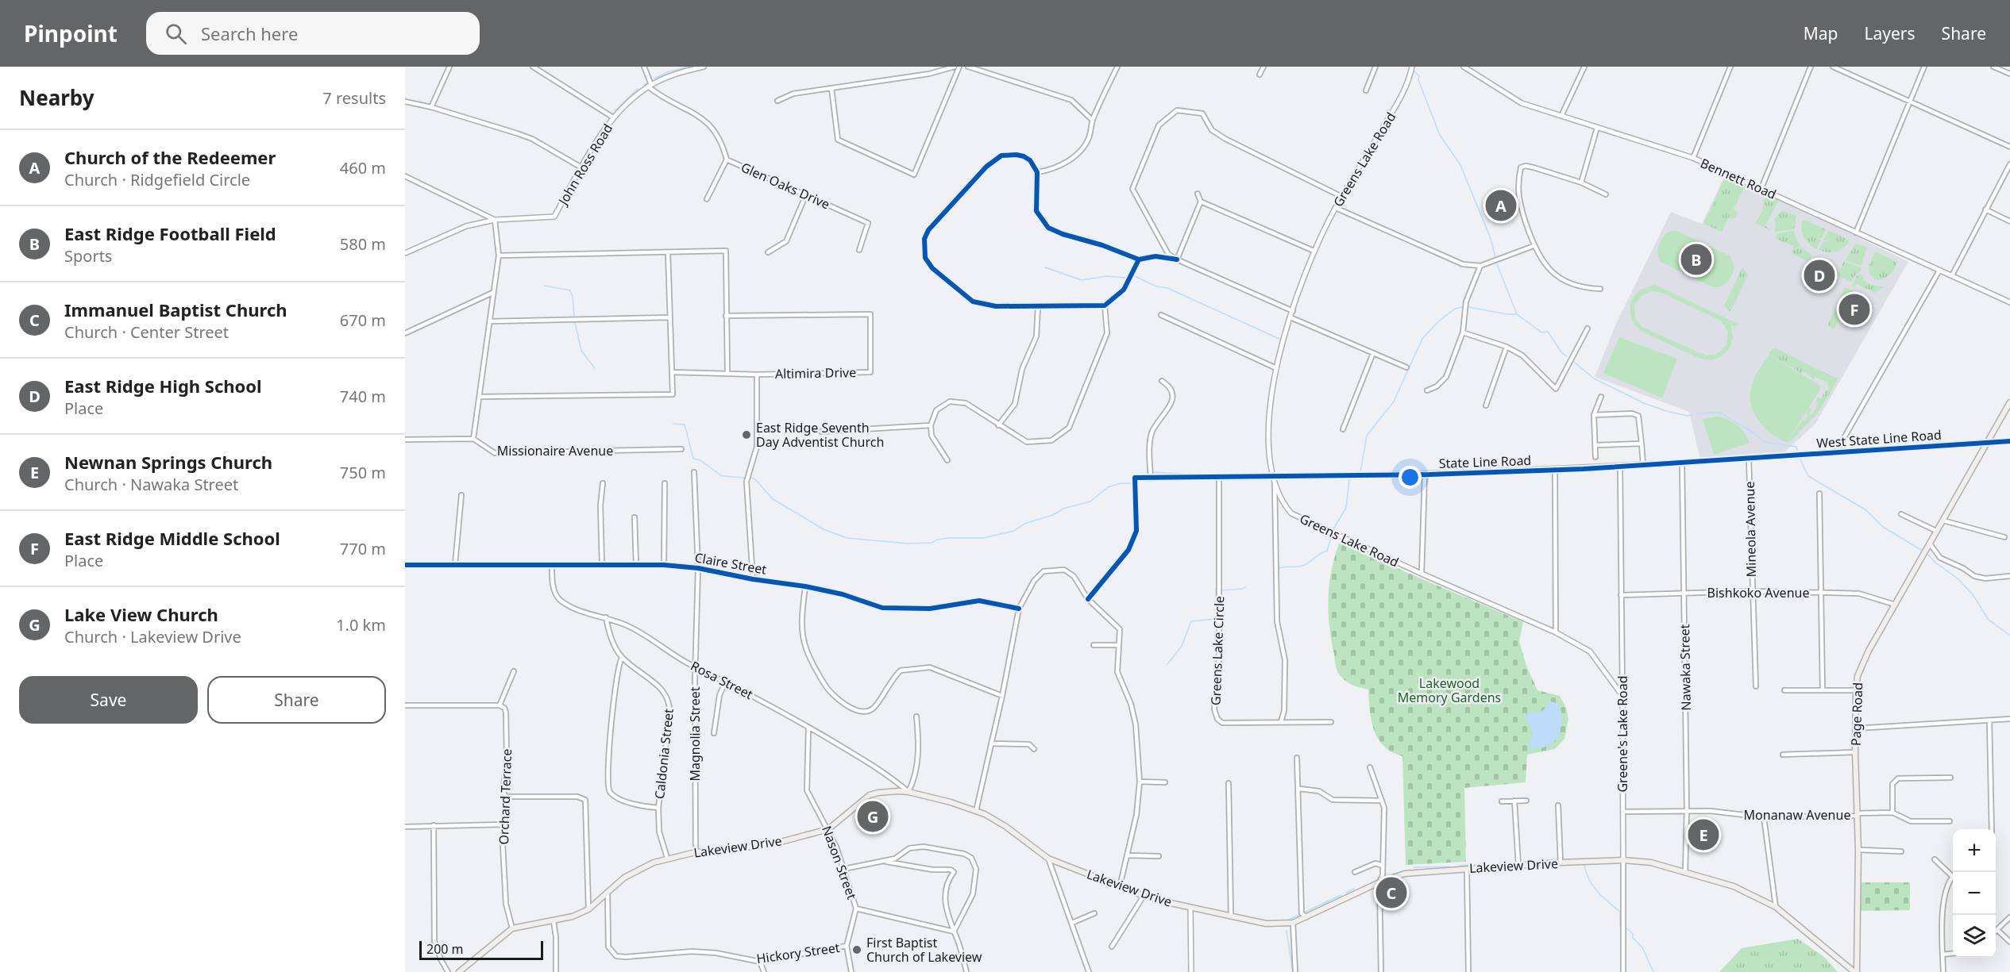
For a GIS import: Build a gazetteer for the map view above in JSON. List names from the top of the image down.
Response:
{
  "streets": {
    "main road": ["Page Road", "Lakeview Drive"],
    "street": [
      "Greens Lake Road",
      "John Ross Road",
      "Bennett Road",
      "Glen Oaks Drive",
      "Altimira Drive",
      "West State Line Road",
      "Missionaire Avenue",
      "State Line Road",
      "Mineola Avenue",
      "Claire Street",
      "Bishkoko Avenue",
      "Greens Lake Circle",
      "Nawaka Street",
      "Rosa Street",
      "Magnolia Street",
      "Greene's Lake Road",
      "Caldonia Street",
      "Orchard Terrace",
      "Monanaw Avenue",
      "Nason Street",
      "Hickory Street"
    ]
  },
  "crossings": [
    ["Greens Lake Road", "State Line Road"],
    ["Greens Lake Road", "Greene's Lake Road"],
    ["John Ross Road", "Glen Oaks Drive"],
    ["West State Line Road", "State Line Road"],
    ["West State Line Road", "Mineola Avenue"],
    ["West State Line Road", "Page Road"],
    ["State Line Road", "Mineola Avenue"],
    ["State Line Road", "Greens Lake Circle"],
    ["State Line Road", "Nawaka Street"],
    ["State Line Road", "Greene's Lake Road"],
    ["Mineola Avenue", "Bishkoko Avenue"],
    ["Claire Street", "Rosa Street"],
    ["Claire Street", "Magnolia Street"],
    ["Bishkoko Avenue", "Nawaka Street"],
    ["Bishkoko Avenue", "Page Road"],
    ["Bishkoko Avenue", "Greene's Lake Road"],
    ["Nawaka Street", "Monanaw Avenue"],
    ["Nawaka Street", "Lakeview Drive"],
    ["Rosa Street", "Magnolia Street"],
    ["Rosa Street", "Caldonia Street"],
    ["Rosa Street", "Lakeview Drive"],
    ["Rosa Street", "Nason Street"],
    ["Page Road", "Monanaw Avenue"],
    ["Page Road", "Lakeview Drive"],
    ["Magnolia Street", "Lakeview Drive"],
    ["Greene's Lake Road", "Monanaw Avenue"],
    ["Greene's Lake Road", "Lakeview Drive"],
    ["Caldonia Street", "Lakeview Drive"],
    ["Orchard Terrace", "Lakeview Drive"],
    ["Lakeview Drive", "Nason Street"],
    ["Lakeview Drive", "Hickory Street"],
    ["Nason Street", "Hickory Street"]
  ],
  "parks": ["Lakewood Memory Gardens"],
  "places": ["East Ridge Seventh Day Adventist Church", "First Baptist Church of Lakeview"],
  "scale_bar": "200 m",
  "page": {
    "header": "Pinpoint",
    "search": "Search here",
    "nav": ["Map", "Layers", "Share"],
    "heading": ["Nearby", "7 results"],
    "list": [
      {
        "mark": "A",
        "name": "Church of the Redeemer",
        "note": "Church · Ridgefield Circle",
        "value": "460 m"
      },
      {
        "mark": "B",
        "name": "East Ridge Football Field",
        "note": "Sports",
        "value": "580 m"
      },
      {
        "mark": "C",
        "name": "Immanuel Baptist Church",
        "note": "Church · Center Street",
        "value": "670 m"
      },
      {
        "mark": "D",
        "name": "East Ridge High School",
        "note": "Place",
        "value": "740 m"
      },
      {
        "mark": "E",
        "name": "Newnan Springs Church",
        "note": "Church · Nawaka Street",
        "value": "750 m"
      },
      {
        "mark": "F",
        "name": "East Ridge Middle School",
        "note": "Place",
        "value": "770 m"
      },
      {
        "mark": "G",
        "name": "Lake View Church",
        "note": "Church · Lakeview Drive",
        "value": "1.0 km"
      }
    ],
    "pins": [
      "A",
      "B",
      "D",
      "F",
      "G",
      "E",
      "C"
    ],
    "buttons": ["Save", "Share"],
    "map_buttons": ["+", "−"],
    "scale": "200 m"
  }
}
